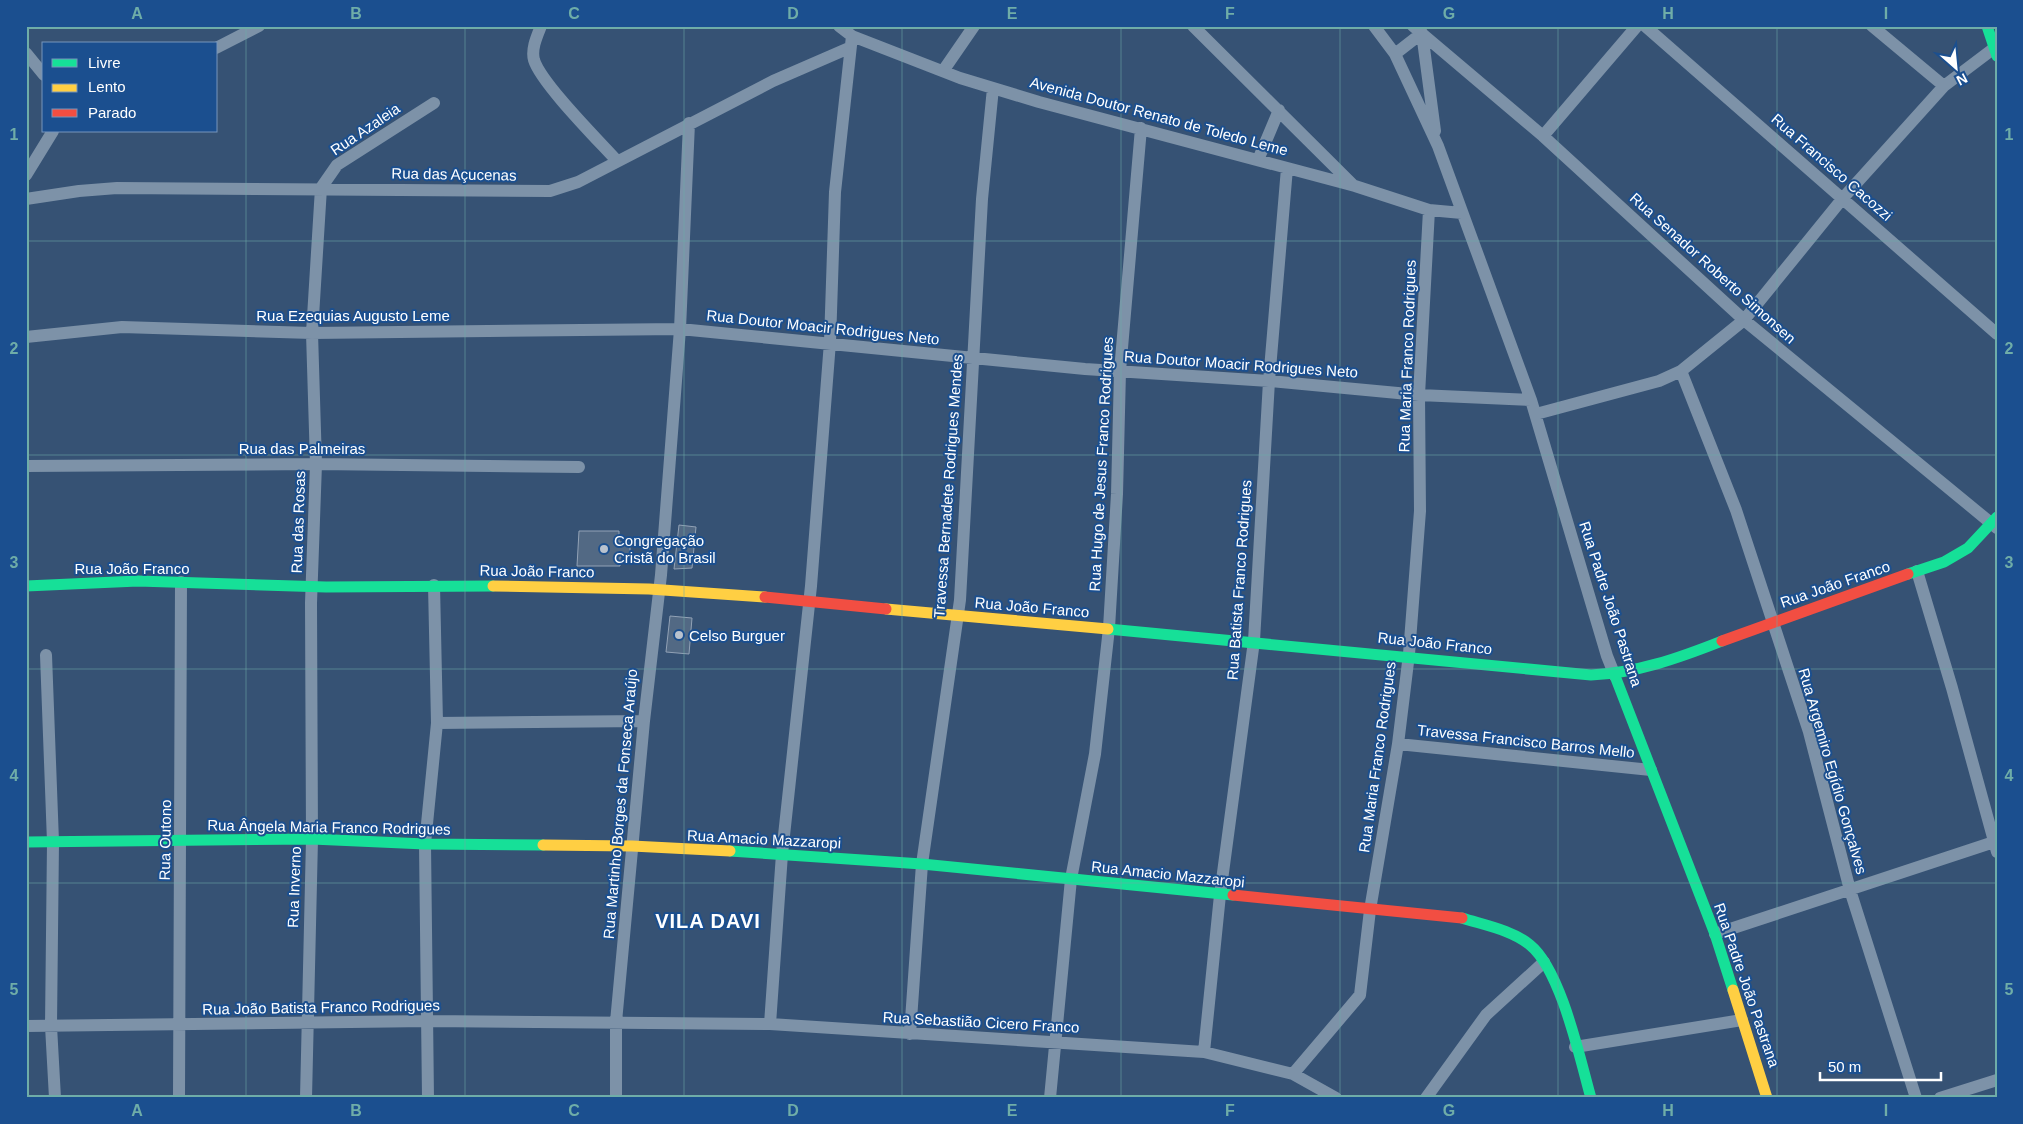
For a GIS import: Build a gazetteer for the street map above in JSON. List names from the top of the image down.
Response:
{
  "streets": {
    "street": [
      "Avenida Doutor Renato de Toledo Leme",
      "Rua Azaleia",
      "Rua Francisco Cacozzi",
      "Rua das Açucenas",
      "Rua Senador Roberto Simonsen",
      "Rua Ezequias Augusto Leme",
      "Rua Doutor Moacir Rodrigues Neto",
      "Rua Maria Franco Rodrigues",
      "Rua das Palmeiras",
      "Rua Hugo de Jesus Franco Rodrigues",
      "Travessa Bernadete Rodrigues Mendes",
      "Rua das Rosas",
      "Rua João Franco",
      "Rua Batista Franco Rodrigues",
      "Rua Padre João Pastrana",
      "Travessa Francisco Barros Mello",
      "Rua Argemiro Egídio Gonçalves",
      "Rua Martinho Borges da Fonseca Araújo",
      "Rua Ângela Maria Franco Rodrigues",
      "Rua Amacio Mazzaropi",
      "Rua Outono",
      "Rua Inverno",
      "Rua João Batista Franco Rodrigues",
      "Rua Sebastião Cicero Franco"
    ]
  },
  "crossings": [
    ["Avenida Doutor Renato de Toledo Leme", "Rua das Açucenas"],
    ["Avenida Doutor Renato de Toledo Leme", "Rua Maria Franco Rodrigues"],
    ["Avenida Doutor Renato de Toledo Leme", "Rua Hugo de Jesus Franco Rodrigues"],
    ["Avenida Doutor Renato de Toledo Leme", "Travessa Bernadete Rodrigues Mendes"],
    ["Avenida Doutor Renato de Toledo Leme", "Rua Batista Franco Rodrigues"],
    ["Avenida Doutor Renato de Toledo Leme", "Rua Padre João Pastrana"],
    ["Rua Azaleia", "Rua das Açucenas"],
    ["Rua Azaleia", "Rua das Rosas"],
    ["Rua das Açucenas", "Rua das Rosas"],
    ["Rua das Açucenas", "Rua Martinho Borges da Fonseca Araújo"],
    ["Rua Senador Roberto Simonsen", "Rua João Franco"],
    ["Rua Senador Roberto Simonsen", "Rua Padre João Pastrana"],
    ["Rua Ezequias Augusto Leme", "Rua Doutor Moacir Rodrigues Neto"],
    ["Rua Ezequias Augusto Leme", "Rua das Rosas"],
    ["Rua Ezequias Augusto Leme", "Rua Martinho Borges da Fonseca Araújo"],
    ["Rua Doutor Moacir Rodrigues Neto", "Rua Maria Franco Rodrigues"],
    ["Rua Doutor Moacir Rodrigues Neto", "Rua Hugo de Jesus Franco Rodrigues"],
    ["Rua Doutor Moacir Rodrigues Neto", "Travessa Bernadete Rodrigues Mendes"],
    ["Rua Doutor Moacir Rodrigues Neto", "Rua Batista Franco Rodrigues"],
    ["Rua Doutor Moacir Rodrigues Neto", "Rua Padre João Pastrana"],
    ["Rua Doutor Moacir Rodrigues Neto", "Rua Martinho Borges da Fonseca Araújo"],
    ["Rua Maria Franco Rodrigues", "Rua João Franco"],
    ["Rua Maria Franco Rodrigues", "Travessa Francisco Barros Mello"],
    ["Rua Maria Franco Rodrigues", "Rua Amacio Mazzaropi"],
    ["Rua Maria Franco Rodrigues", "Rua Sebastião Cicero Franco"],
    ["Rua das Palmeiras", "Rua das Rosas"],
    ["Rua Hugo de Jesus Franco Rodrigues", "Rua João Franco"],
    ["Rua Hugo de Jesus Franco Rodrigues", "Rua Amacio Mazzaropi"],
    ["Rua Hugo de Jesus Franco Rodrigues", "Rua Sebastião Cicero Franco"],
    ["Travessa Bernadete Rodrigues Mendes", "Rua João Franco"],
    ["Travessa Bernadete Rodrigues Mendes", "Rua Amacio Mazzaropi"],
    ["Travessa Bernadete Rodrigues Mendes", "Rua Sebastião Cicero Franco"],
    ["Rua das Rosas", "Rua João Franco"],
    ["Rua das Rosas", "Rua Inverno"],
    ["Rua João Franco", "Rua Batista Franco Rodrigues"],
    ["Rua João Franco", "Rua Padre João Pastrana"],
    ["Rua João Franco", "Rua Argemiro Egídio Gonçalves"],
    ["Rua João Franco", "Rua Martinho Borges da Fonseca Araújo"],
    ["Rua João Franco", "Rua Outono"],
    ["Rua João Franco", "Rua Inverno"],
    ["Rua Batista Franco Rodrigues", "Rua Amacio Mazzaropi"],
    ["Rua Batista Franco Rodrigues", "Rua Sebastião Cicero Franco"],
    ["Rua Padre João Pastrana", "Travessa Francisco Barros Mello"],
    ["Rua Martinho Borges da Fonseca Araújo", "Rua Ângela Maria Franco Rodrigues"],
    ["Rua Martinho Borges da Fonseca Araújo", "Rua Amacio Mazzaropi"],
    ["Rua Martinho Borges da Fonseca Araújo", "Rua João Batista Franco Rodrigues"],
    ["Rua Martinho Borges da Fonseca Araújo", "Rua Sebastião Cicero Franco"],
    ["Rua Ângela Maria Franco Rodrigues", "Rua Amacio Mazzaropi"],
    ["Rua Ângela Maria Franco Rodrigues", "Rua Outono"],
    ["Rua Ângela Maria Franco Rodrigues", "Rua Inverno"],
    ["Rua Outono", "Rua João Batista Franco Rodrigues"],
    ["Rua Inverno", "Rua João Batista Franco Rodrigues"],
    ["Rua João Batista Franco Rodrigues", "Rua Sebastião Cicero Franco"]
  ],
  "districts": ["VILA DAVI"],
  "places": ["Congregação Cristã do Brasil", "Celso Burguer"],
  "legend": ["Livre", "Lento", "Parado"],
  "scale_bar": "50 m",
  "north": "bottom right",
  "grid": {
    "columns": [
      "A",
      "B",
      "C",
      "D",
      "E",
      "F",
      "G",
      "H",
      "I"
    ],
    "rows": [
      "1",
      "2",
      "3",
      "4",
      "5"
    ]
  }
}
